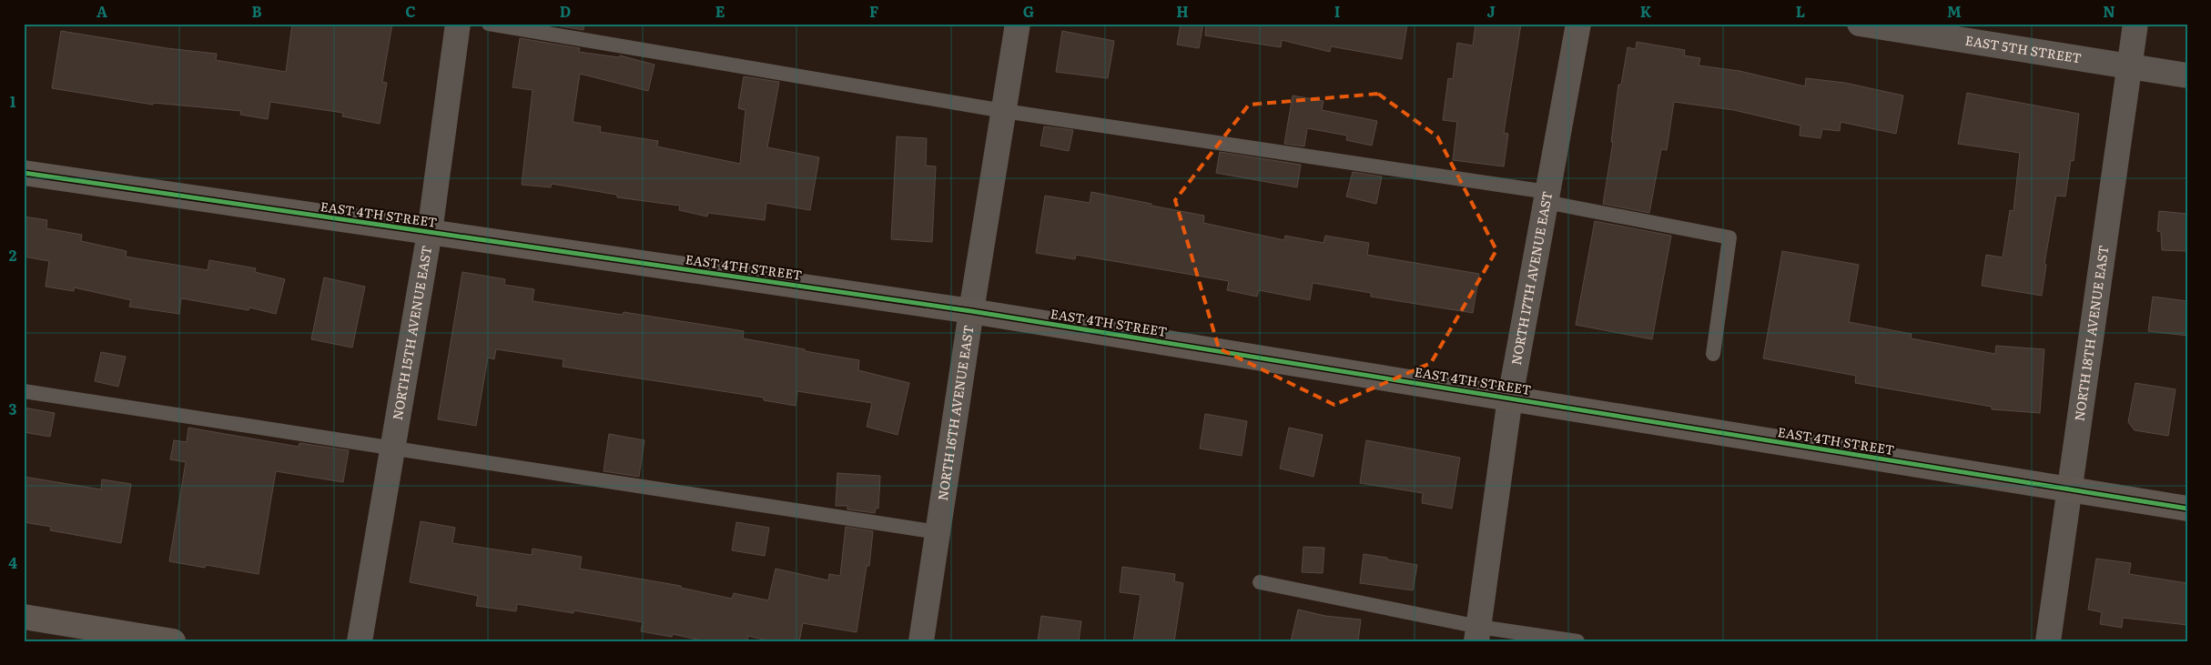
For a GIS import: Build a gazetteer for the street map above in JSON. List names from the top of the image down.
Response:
{
  "streets": {
    "main road": ["EAST 4TH STREET"],
    "street": [
      "EAST 5TH STREET",
      "NORTH 17TH AVENUE EAST",
      "NORTH 18TH AVENUE EAST",
      "NORTH 15TH AVENUE EAST",
      "NORTH 16TH AVENUE EAST"
    ]
  },
  "crossings": [
    ["EAST 5TH STREET", "NORTH 18TH AVENUE EAST"],
    ["EAST 4TH STREET", "NORTH 17TH AVENUE EAST"],
    ["EAST 4TH STREET", "NORTH 18TH AVENUE EAST"],
    ["EAST 4TH STREET", "NORTH 15TH AVENUE EAST"],
    ["EAST 4TH STREET", "NORTH 16TH AVENUE EAST"]
  ],
  "grid": {
    "columns": [
      "A",
      "B",
      "C",
      "D",
      "E",
      "F",
      "G",
      "H",
      "I",
      "J",
      "K",
      "L",
      "M",
      "N"
    ],
    "rows": [
      "1",
      "2",
      "3",
      "4"
    ]
  }
}
